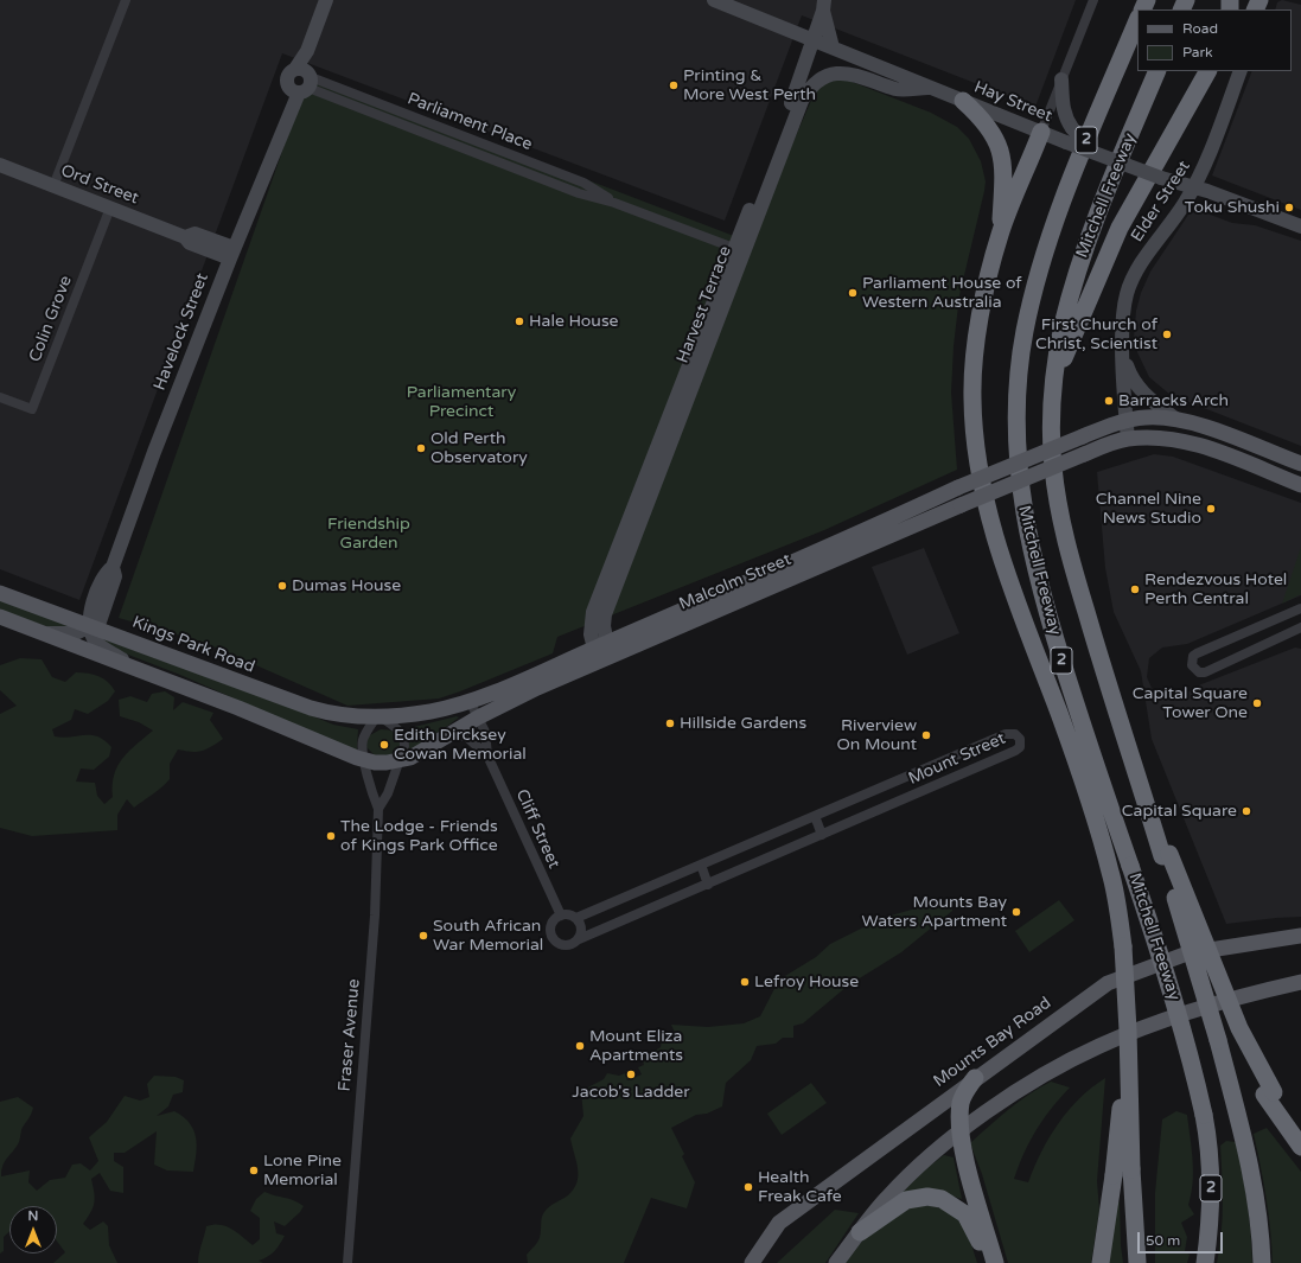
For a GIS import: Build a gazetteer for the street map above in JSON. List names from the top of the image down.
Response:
{
  "streets": {
    "highway": ["2", "Mitchell Freeway"],
    "main road": ["Malcolm Street", "Kings Park Road", "Mounts Bay Road"],
    "street": [
      "Hay Street",
      "Parliament Place",
      "Ord Street",
      "Elder Street",
      "Harvest Terrace",
      "Colin Grove",
      "Havelock Street",
      "Mount Street",
      "Cliff Street",
      "Fraser Avenue"
    ]
  },
  "crossings": [
    ["Hay Street", "Elder Street"],
    ["Hay Street", "Harvest Terrace"],
    ["Parliament Place", "Harvest Terrace"],
    ["Parliament Place", "Havelock Street"],
    ["Ord Street", "Colin Grove"],
    ["Ord Street", "Havelock Street"],
    ["Elder Street", "Malcolm Street"],
    ["Harvest Terrace", "Malcolm Street"],
    ["Havelock Street", "Kings Park Road"],
    ["Malcolm Street", "Kings Park Road"],
    ["Malcolm Street", "Cliff Street"],
    ["Malcolm Street", "Fraser Avenue"],
    ["Kings Park Road", "Fraser Avenue"],
    ["Mount Street", "Cliff Street"]
  ],
  "parks": ["Parliamentary Precinct", "Friendship Garden"],
  "places": [
    "Printing & More West Perth",
    "Toku Shushi",
    "Parliament House of Western Australia",
    "Hale House",
    "First Church of Christ, Scientist",
    "Barracks Arch",
    "Old Perth Observatory",
    "Channel Nine News Studio",
    "Dumas House",
    "Rendezvous Hotel Perth Central",
    "Capital Square Tower One",
    "Hillside Gardens",
    "Riverview On Mount",
    "Edith Dircksey Cowan Memorial",
    "Capital Square",
    "The Lodge - Friends of Kings Park Office",
    "Mounts Bay Waters Apartment",
    "South African War Memorial",
    "Lefroy House",
    "Mount Eliza Apartments",
    "Jacob's Ladder",
    "Lone Pine Memorial",
    "Health Freak Cafe"
  ],
  "legend": ["Road", "Park"],
  "scale_bar": "50 m",
  "north": "top"
}
